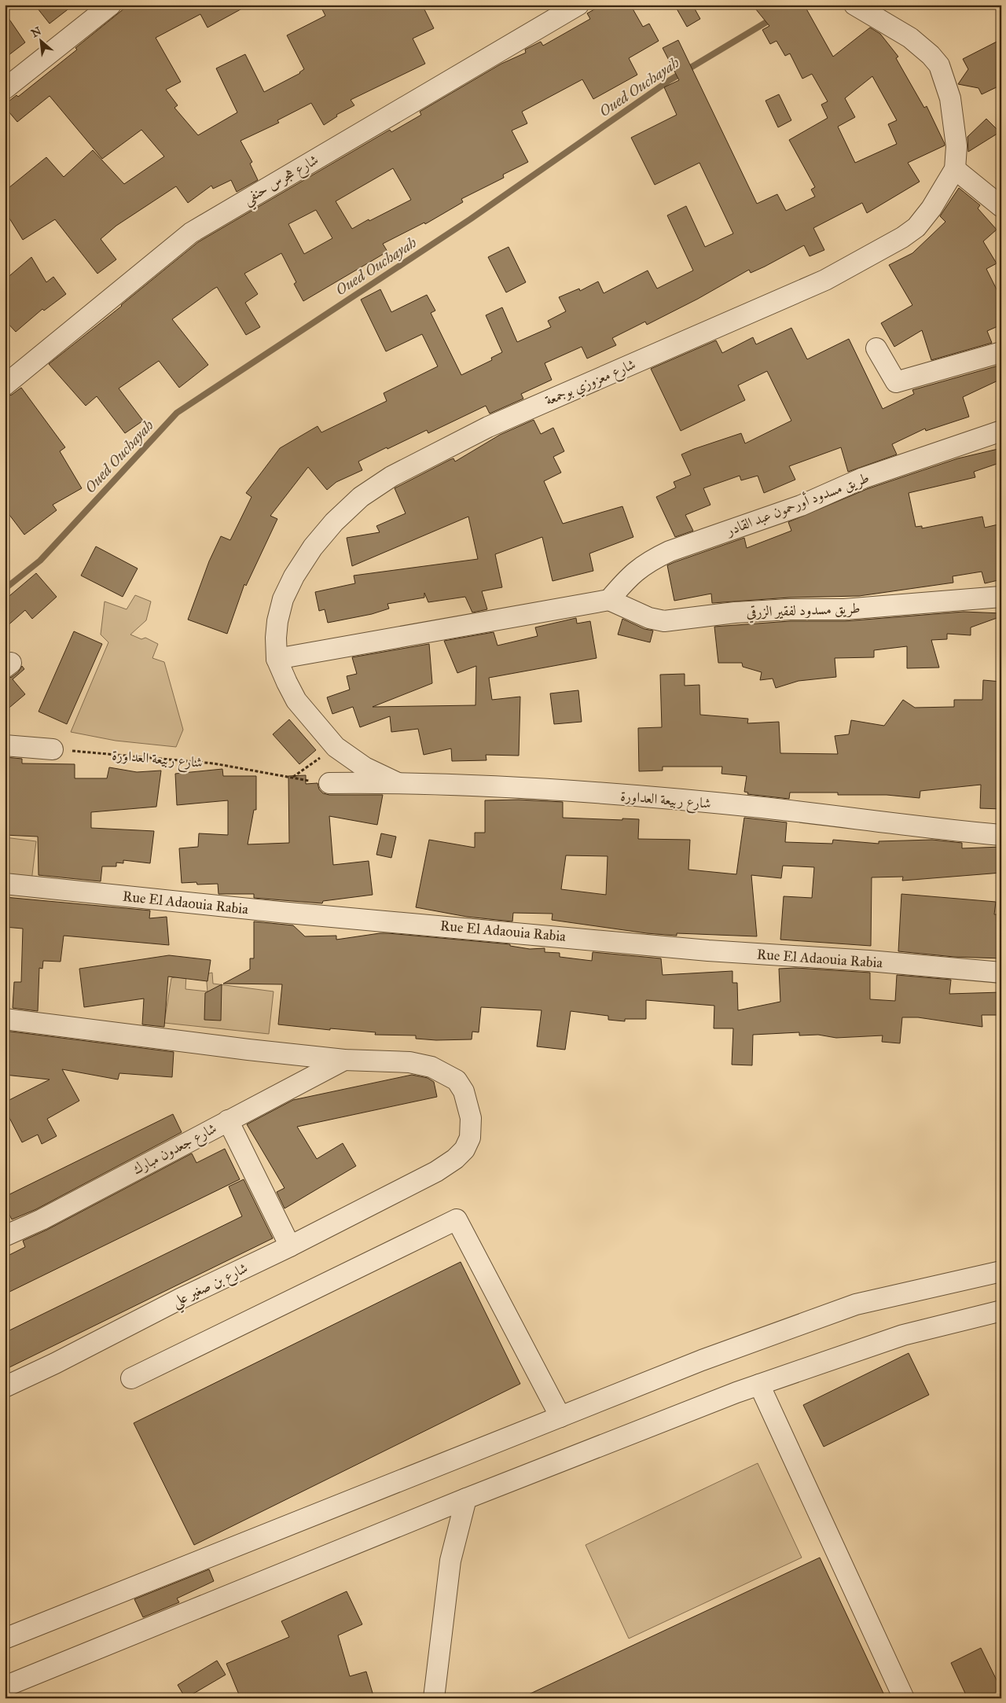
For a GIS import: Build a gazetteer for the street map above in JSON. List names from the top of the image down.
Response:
{
  "streets": {
    "street": [
      "شارع هجرس حنفي",
      "شارع معزوزي بوجمعة",
      "طريق مسدود أورحمون عبد القادر",
      "طريق مسدود لفقير الزرقي",
      "شارع ربيعة العداورة",
      "Rue El Adaouia Rabia",
      "شارع جعدون مبارك",
      "شارع بن صغير علي"
    ]
  },
  "crossings": [
    ["شارع معزوزي بوجمعة", "شارع ربيعة العداورة"],
    ["طريق مسدود أورحمون عبد القادر", "طريق مسدود لفقير الزرقي"],
    ["شارع جعدون مبارك", "شارع بن صغير علي"]
  ],
  "water": ["Oued Ouchayah"],
  "north": "top left"
}
